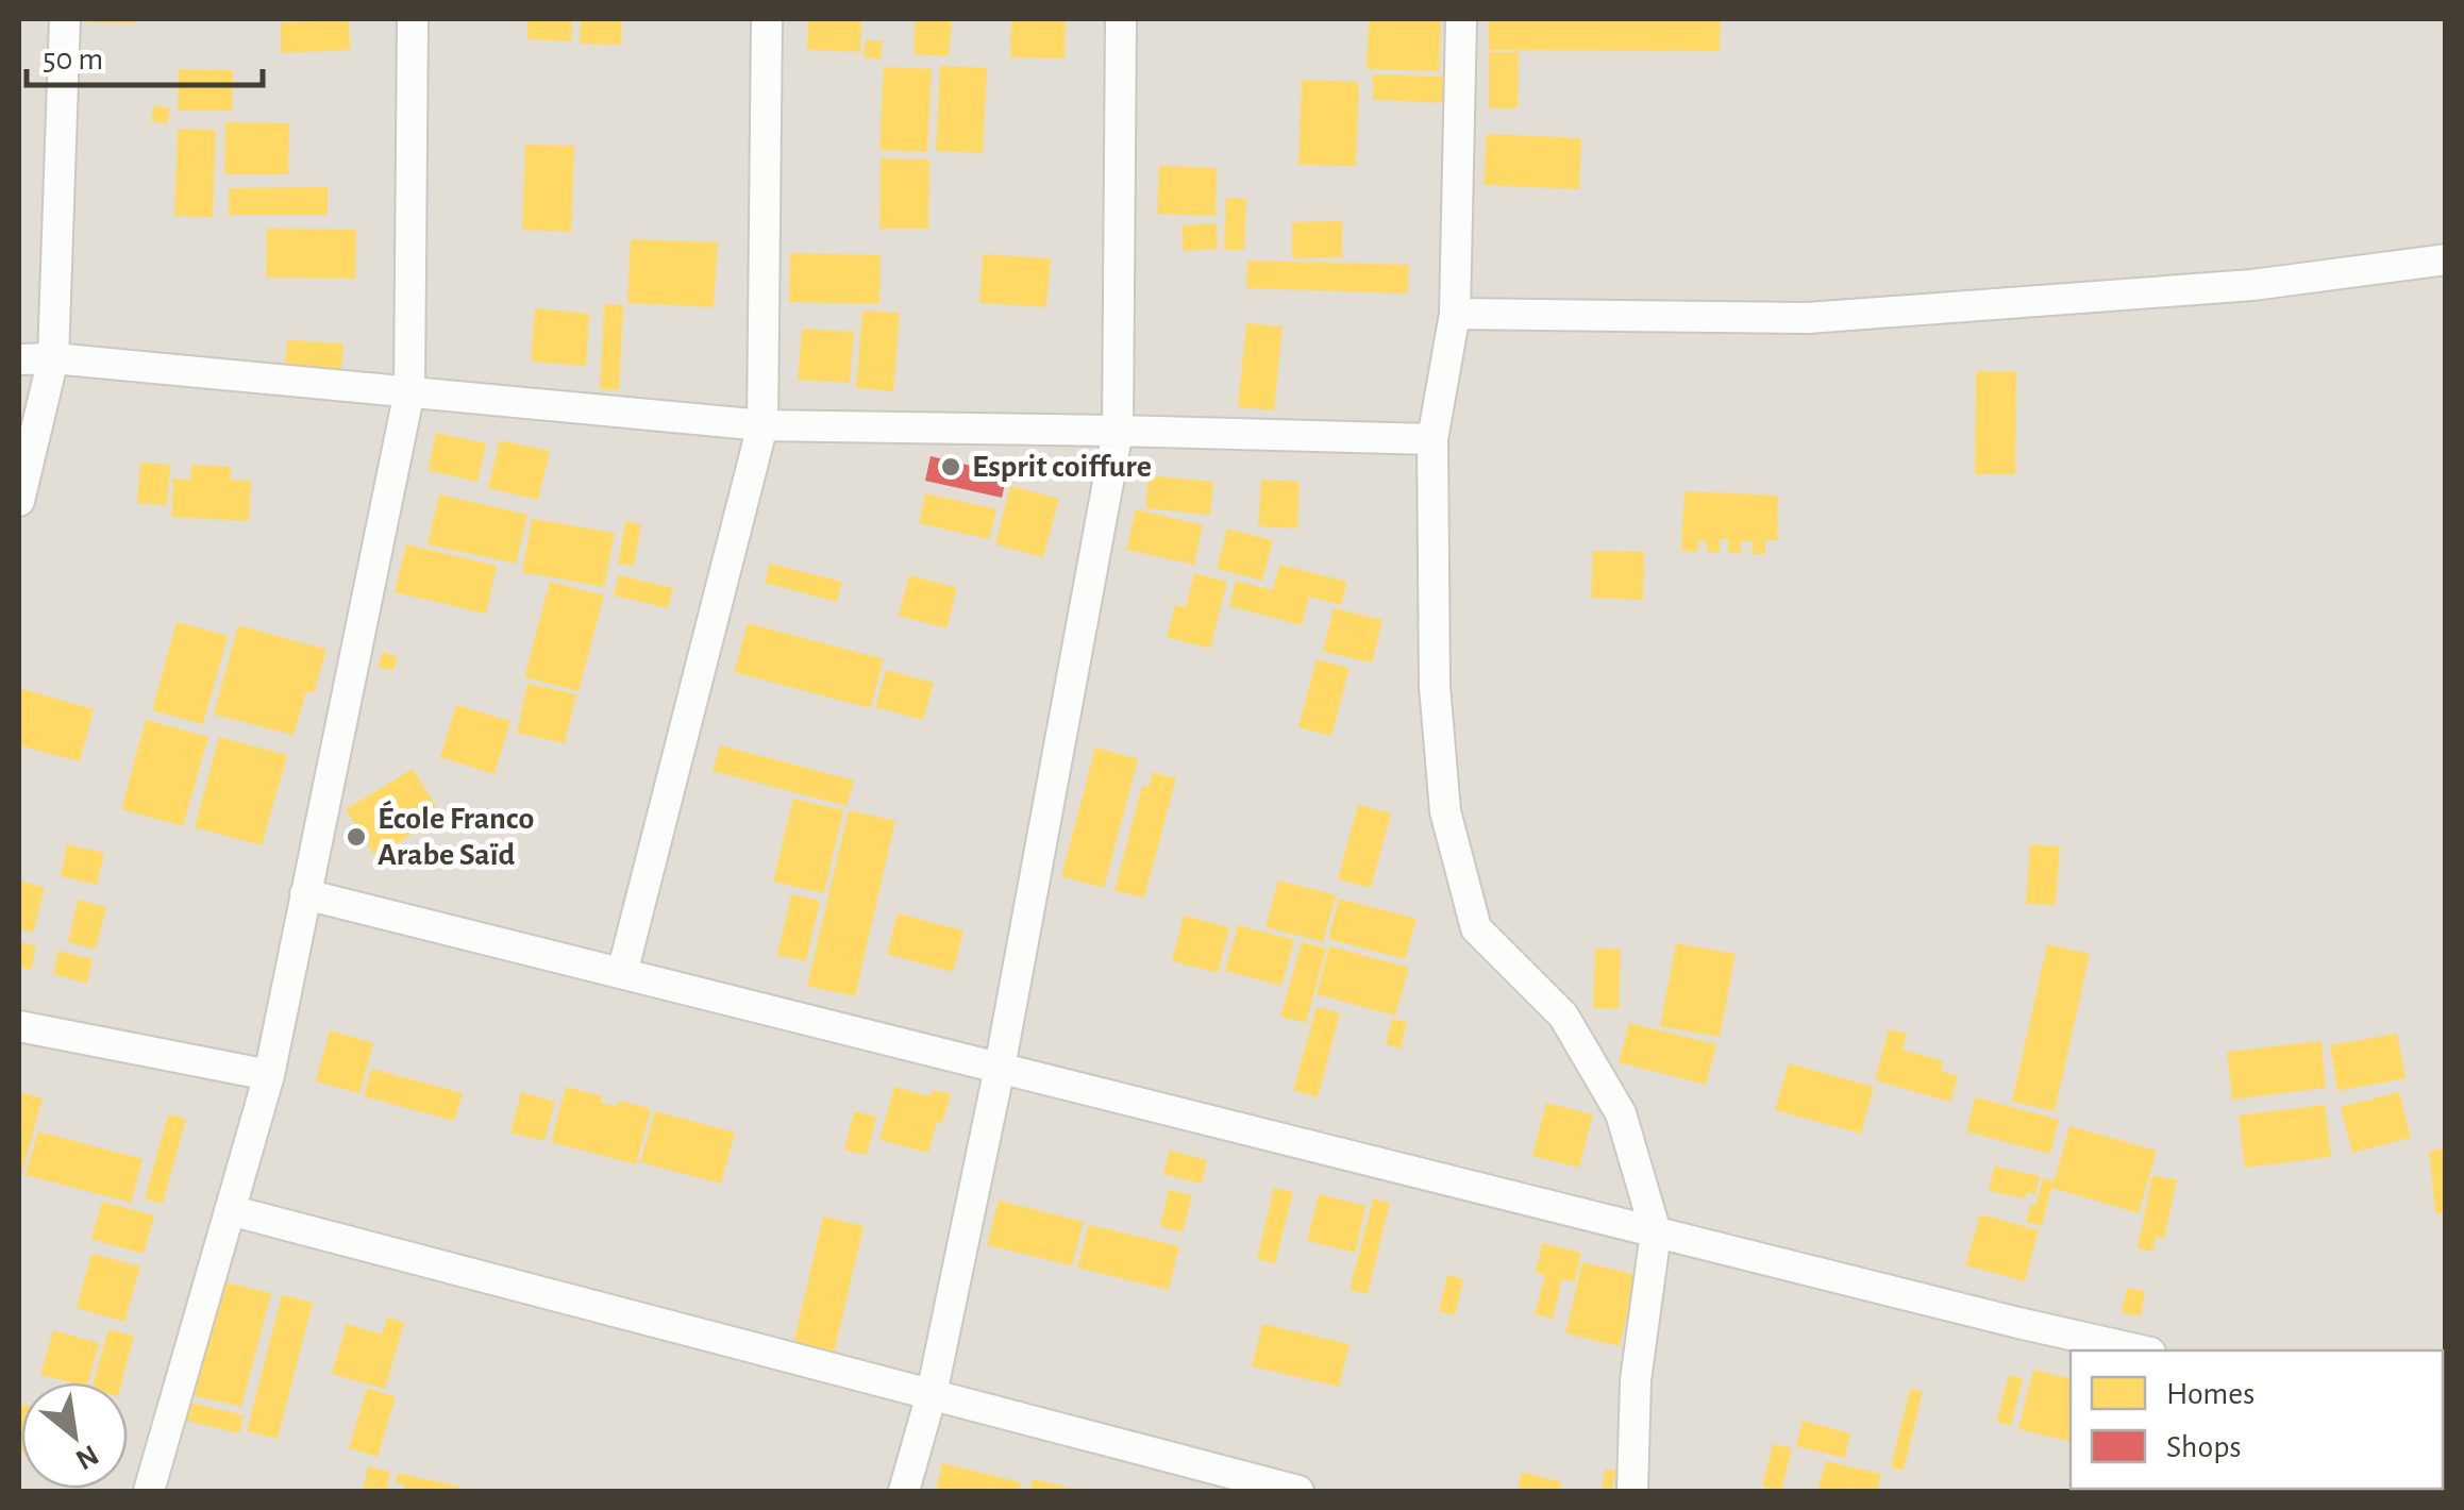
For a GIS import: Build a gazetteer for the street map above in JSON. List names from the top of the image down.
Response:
{
  "places": ["Esprit coiffure", "École Franco Arabe Saïd"],
  "legend": ["Homes", "Shops"],
  "scale_bar": "50 m",
  "north": "bottom right"
}
